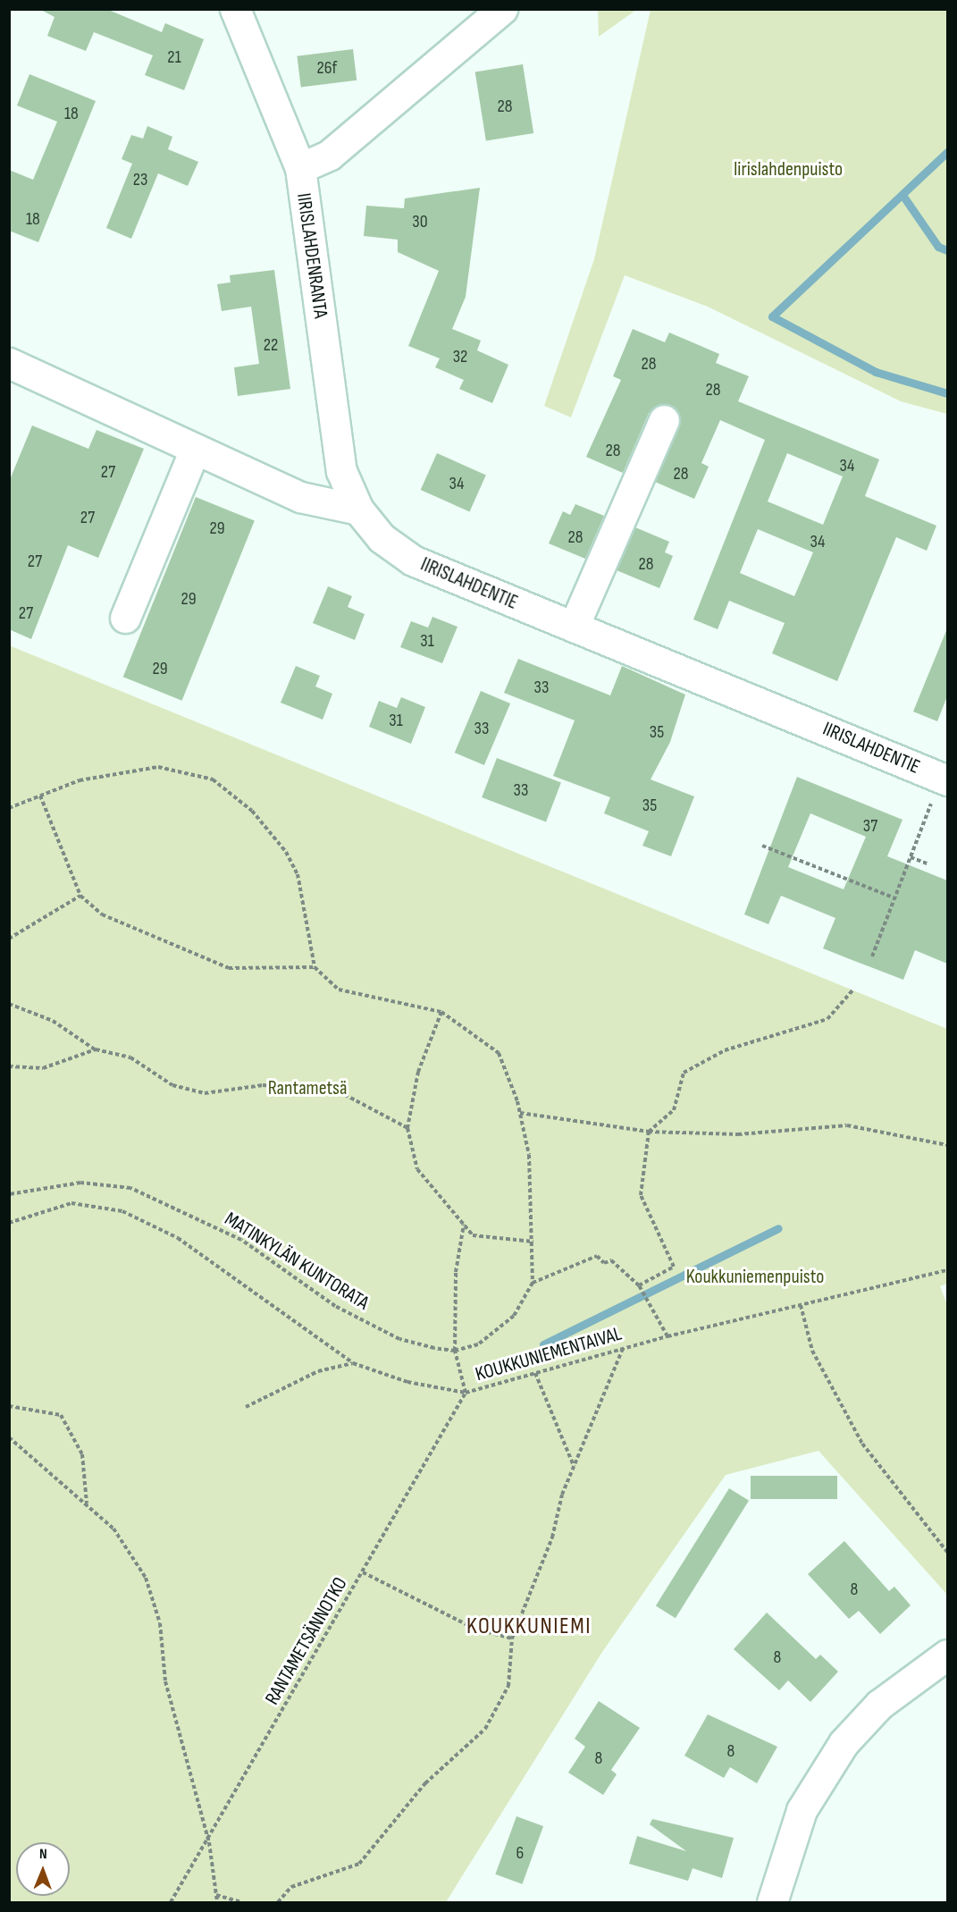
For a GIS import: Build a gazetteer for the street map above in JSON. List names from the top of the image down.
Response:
{
  "streets": {
    "street": ["IIRISLAHDENRANTA", "IIRISLAHDENTIE"],
    "path": ["MATINKYLÄN KUNTORATA", "KOUKKUNIEMENTAIVAL", "RANTAMETSÄNNOTKO"]
  },
  "crossings": [
    ["IIRISLAHDENRANTA", "IIRISLAHDENTIE"],
    ["KOUKKUNIEMENTAIVAL", "RANTAMETSÄNNOTKO"]
  ],
  "districts": ["KOUKKUNIEMI"],
  "parks": ["Iirislahdenpuisto", "Rantametsä", "Koukkuniemenpuisto"],
  "house_numbers": [
    "21",
    "26f",
    "28",
    "18",
    "23",
    "18",
    "30",
    "22",
    "32",
    "28",
    "28",
    "28",
    "34",
    "27",
    "28",
    "34",
    "27",
    "29",
    "28",
    "34",
    "27",
    "28",
    "29",
    "27",
    "31",
    "29",
    "33",
    "31",
    "33",
    "35",
    "33",
    "35",
    "37",
    "8",
    "8",
    "8",
    "8",
    "6"
  ],
  "north": "top"
}
